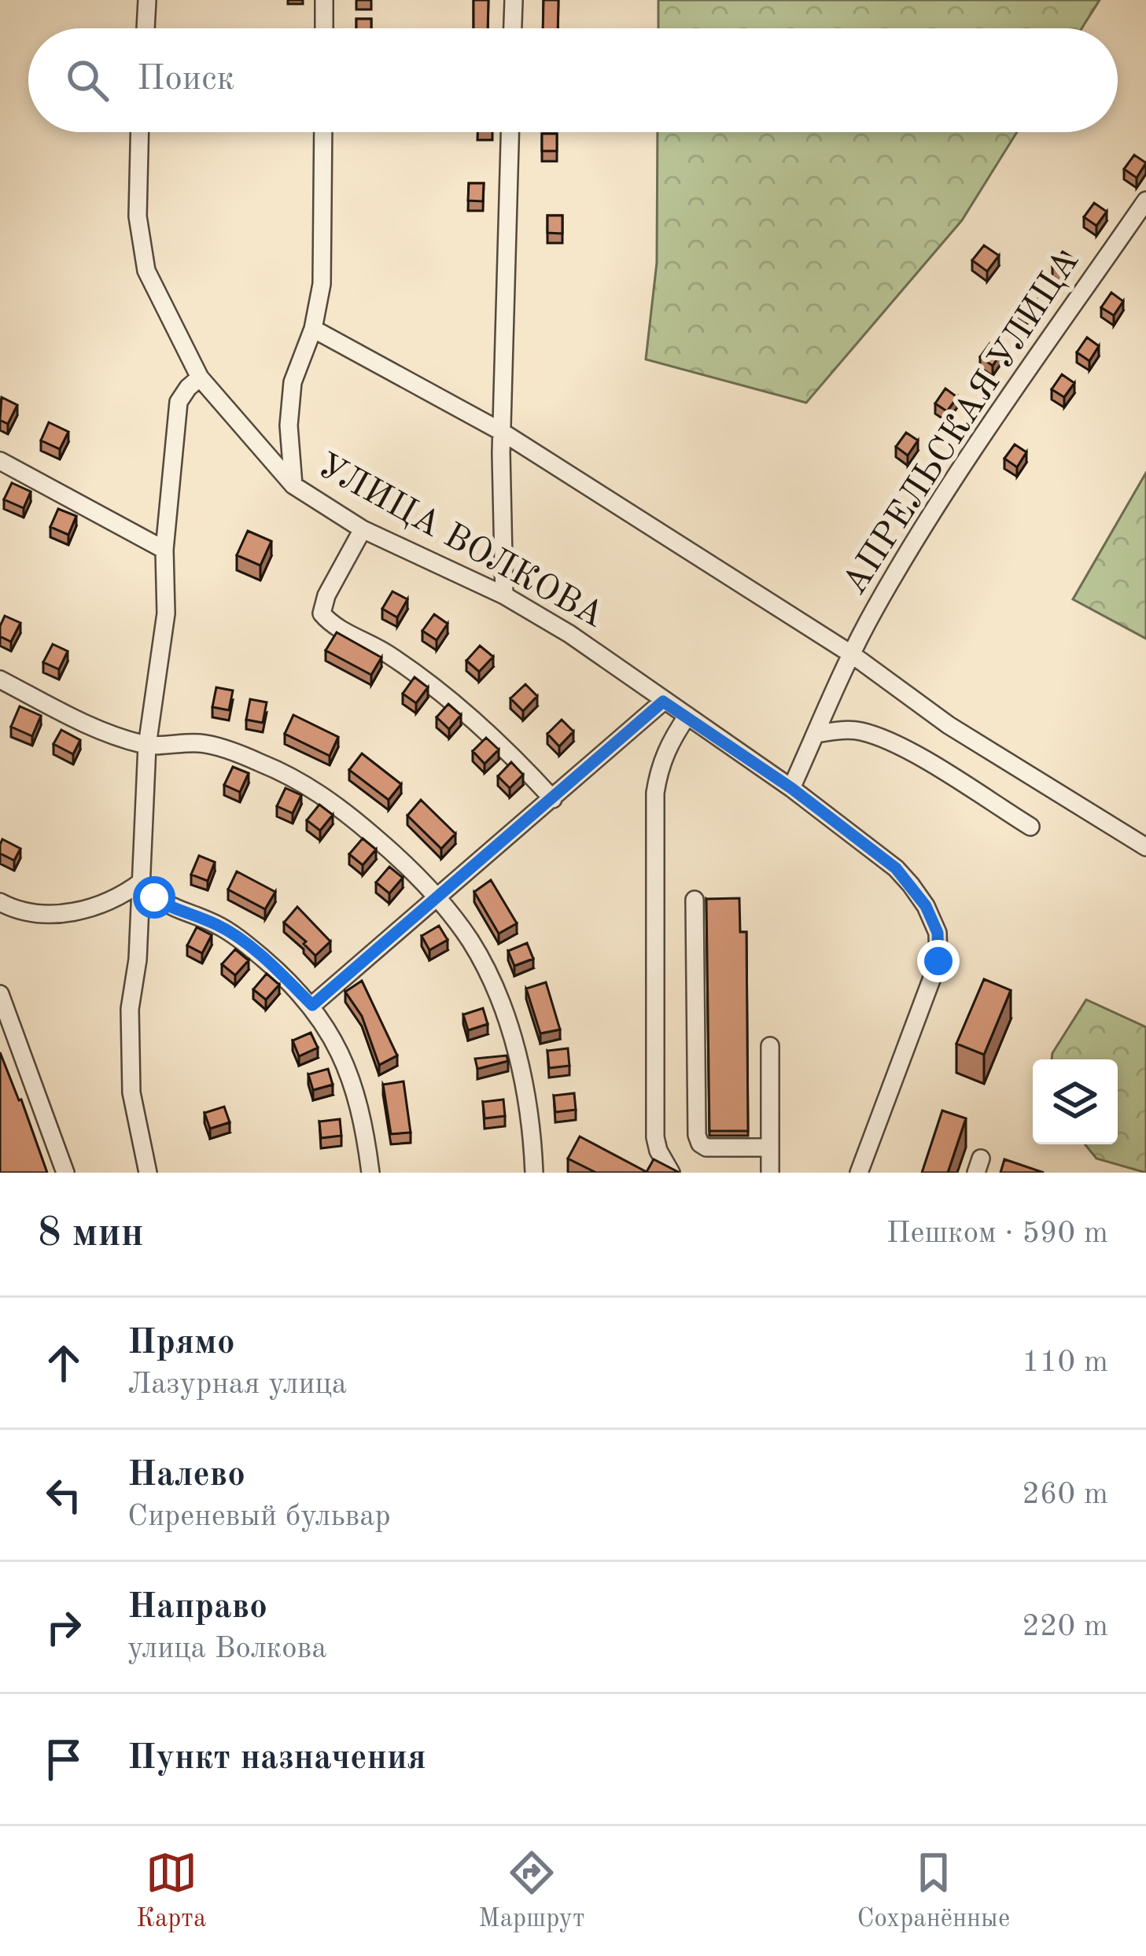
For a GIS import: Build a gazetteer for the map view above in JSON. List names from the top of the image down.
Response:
{
  "streets": {
    "street": ["АПРЕЛЬСКАЯ УЛИЦА", "УЛИЦА ВОЛКОВА"]
  },
  "crossings": [
    ["АПРЕЛЬСКАЯ УЛИЦА", "УЛИЦА ВОЛКОВА"]
  ],
  "page": {
    "search": "Поиск",
    "heading": ["8 мин", "Пешком · 590 m"],
    "list": [
      ["Прямо", "Лазурная улица", "110 m"],
      ["Налево", "Сиреневый бульвар", "260 m"],
      ["Направо", "улица Волкова", "220 m"],
      "Пункт назначения"
    ],
    "nav": ["Карта", "Маршрут", "Сохранённые"]
  }
}
